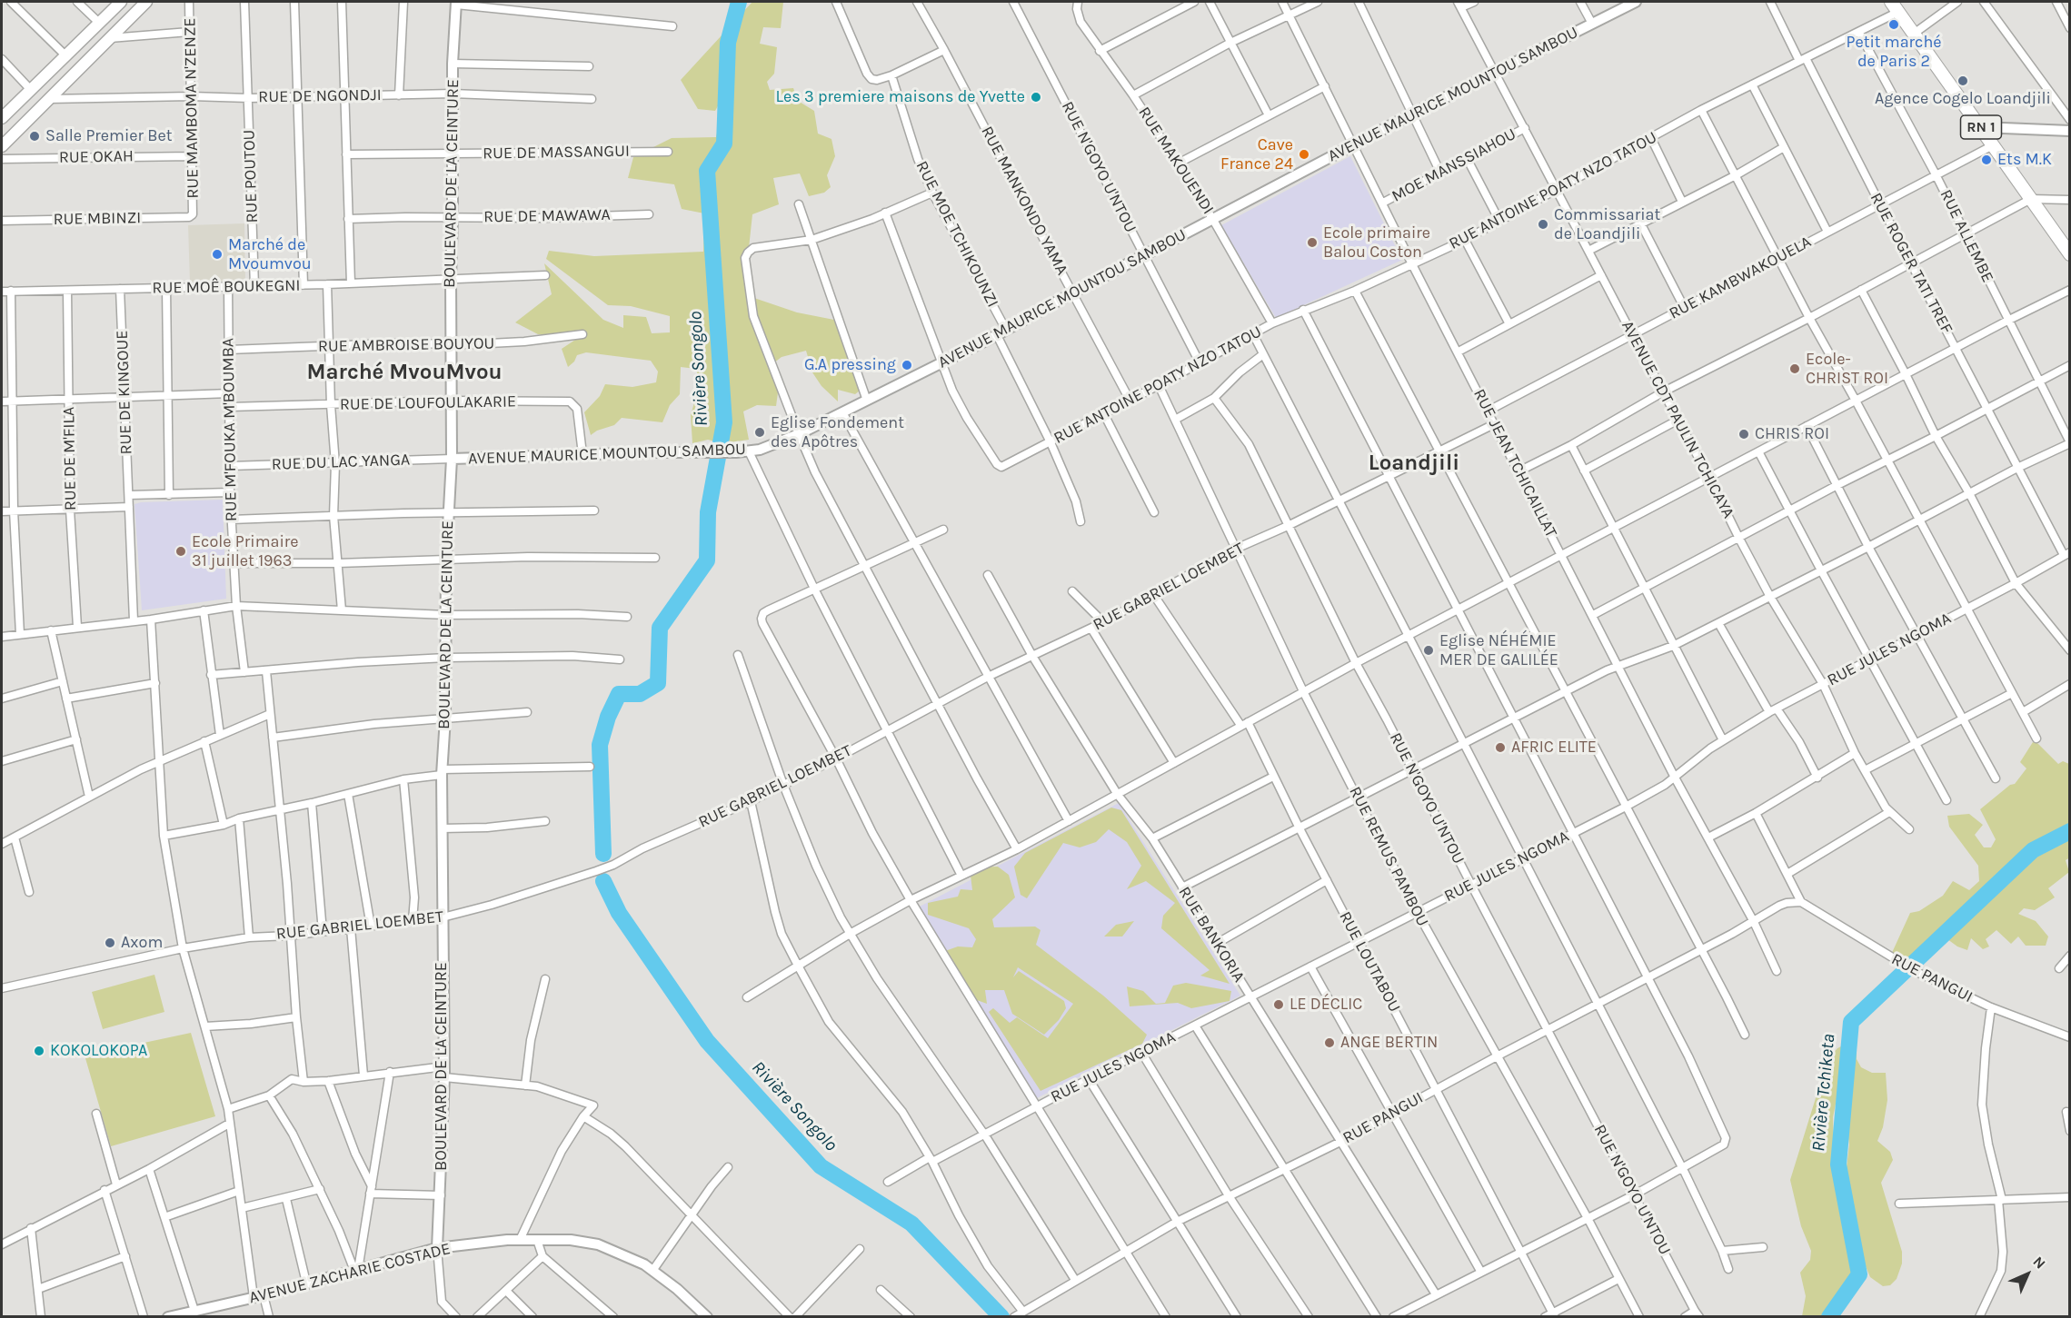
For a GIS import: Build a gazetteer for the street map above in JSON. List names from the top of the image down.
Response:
{
  "streets": {
    "highway": ["RN 1"],
    "street": [
      "AVENUE MAURICE MOUNTOU SAMBOU",
      "RUE DE NGONDJI",
      "RUE MAMBOMA N'ZENZE",
      "RUE DE MASSANGUI",
      "RUE OKAH",
      "RUE MAKOUENDI",
      "MOE MANSSIAHOU",
      "RUE N'GOYO U'NTOU",
      "RUE POUTOU",
      "BOULEVARD DE LA CEINTURE",
      "RUE ANTOINE POATY NZO TATOU",
      "RUE MANKONDO YAMA",
      "RUE DE MAWAWA",
      "RUE MBINZI",
      "RUE MOE TCHIKOUNZI",
      "RUE ALLEMBE",
      "RUE ROGER TATI TREF",
      "RUE KAMBWAKOUELA",
      "RUE MOÊ BOUKEGNI",
      "RUE AMBROISE BOUYOU",
      "RUE DE KINGOUE",
      "RUE DE LOUFOULAKARIE",
      "AVENUE CDT PAULIN TCHICAYA",
      "RUE M'FOUKA M'BOUMBA",
      "RUE DE M'FILA",
      "RUE DU LAC YANGA",
      "RUE JEAN TCHICAILLAT",
      "RUE GABRIEL LOEMBET",
      "RUE JULES NGOMA",
      "RUE REMUS PAMBOU",
      "RUE BANKORIA",
      "RUE LOUTABOU",
      "RUE PANGUI",
      "AVENUE ZACHARIE COSTADE"
    ]
  },
  "crossings": [
    ["AVENUE MAURICE MOUNTOU SAMBOU", "RUE MAKOUENDI"],
    ["AVENUE MAURICE MOUNTOU SAMBOU", "RUE N'GOYO U'NTOU"],
    ["AVENUE MAURICE MOUNTOU SAMBOU", "BOULEVARD DE LA CEINTURE"],
    ["AVENUE MAURICE MOUNTOU SAMBOU", "RUE ANTOINE POATY NZO TATOU"],
    ["AVENUE MAURICE MOUNTOU SAMBOU", "RUE MANKONDO YAMA"],
    ["AVENUE MAURICE MOUNTOU SAMBOU", "RUE MOE TCHIKOUNZI"],
    ["AVENUE MAURICE MOUNTOU SAMBOU", "RUE DE LOUFOULAKARIE"],
    ["AVENUE MAURICE MOUNTOU SAMBOU", "AVENUE CDT PAULIN TCHICAYA"],
    ["AVENUE MAURICE MOUNTOU SAMBOU", "RUE DU LAC YANGA"],
    ["AVENUE MAURICE MOUNTOU SAMBOU", "RUE JEAN TCHICAILLAT"],
    ["RUE DE NGONDJI", "RUE MAMBOMA N'ZENZE"],
    ["RUE DE NGONDJI", "RUE POUTOU"],
    ["RUE DE NGONDJI", "BOULEVARD DE LA CEINTURE"],
    ["RUE MAMBOMA N'ZENZE", "RUE OKAH"],
    ["RUE MAMBOMA N'ZENZE", "RUE MBINZI"],
    ["RN 1", "RUE ANTOINE POATY NZO TATOU"],
    ["RN 1", "RUE KAMBWAKOUELA"],
    ["RUE DE MASSANGUI", "BOULEVARD DE LA CEINTURE"],
    ["RUE MAKOUENDI", "RUE ANTOINE POATY NZO TATOU"],
    ["MOE MANSSIAHOU", "AVENUE CDT PAULIN TCHICAYA"],
    ["MOE MANSSIAHOU", "RUE JEAN TCHICAILLAT"],
    ["RUE N'GOYO U'NTOU", "RUE ANTOINE POATY NZO TATOU"],
    ["RUE N'GOYO U'NTOU", "RUE GABRIEL LOEMBET"],
    ["RUE N'GOYO U'NTOU", "RUE JULES NGOMA"],
    ["RUE N'GOYO U'NTOU", "RUE PANGUI"],
    ["RUE POUTOU", "RUE MOÊ BOUKEGNI"],
    ["BOULEVARD DE LA CEINTURE", "RUE DE MAWAWA"],
    ["BOULEVARD DE LA CEINTURE", "RUE MOÊ BOUKEGNI"],
    ["BOULEVARD DE LA CEINTURE", "RUE AMBROISE BOUYOU"],
    ["BOULEVARD DE LA CEINTURE", "RUE DE LOUFOULAKARIE"],
    ["BOULEVARD DE LA CEINTURE", "RUE DU LAC YANGA"],
    ["BOULEVARD DE LA CEINTURE", "RUE GABRIEL LOEMBET"],
    ["BOULEVARD DE LA CEINTURE", "AVENUE ZACHARIE COSTADE"],
    ["RUE ANTOINE POATY NZO TATOU", "RUE MANKONDO YAMA"],
    ["RUE ANTOINE POATY NZO TATOU", "RUE ALLEMBE"],
    ["RUE ANTOINE POATY NZO TATOU", "RUE ROGER TATI TREF"],
    ["RUE ANTOINE POATY NZO TATOU", "AVENUE CDT PAULIN TCHICAYA"],
    ["RUE ANTOINE POATY NZO TATOU", "RUE JEAN TCHICAILLAT"],
    ["RUE ANTOINE POATY NZO TATOU", "RUE REMUS PAMBOU"],
    ["RUE ALLEMBE", "RUE KAMBWAKOUELA"],
    ["RUE ROGER TATI TREF", "RUE KAMBWAKOUELA"],
    ["RUE ROGER TATI TREF", "RUE JULES NGOMA"],
    ["RUE KAMBWAKOUELA", "AVENUE CDT PAULIN TCHICAYA"],
    ["RUE KAMBWAKOUELA", "RUE JEAN TCHICAILLAT"],
    ["RUE MOÊ BOUKEGNI", "RUE DE KINGOUE"],
    ["RUE MOÊ BOUKEGNI", "RUE M'FOUKA M'BOUMBA"],
    ["RUE MOÊ BOUKEGNI", "RUE DE M'FILA"],
    ["RUE AMBROISE BOUYOU", "RUE M'FOUKA M'BOUMBA"],
    ["RUE DE LOUFOULAKARIE", "RUE M'FOUKA M'BOUMBA"],
    ["AVENUE CDT PAULIN TCHICAYA", "RUE JULES NGOMA"],
    ["RUE M'FOUKA M'BOUMBA", "RUE DU LAC YANGA"],
    ["RUE JEAN TCHICAILLAT", "RUE GABRIEL LOEMBET"],
    ["RUE JEAN TCHICAILLAT", "RUE JULES NGOMA"],
    ["RUE JEAN TCHICAILLAT", "RUE PANGUI"],
    ["RUE GABRIEL LOEMBET", "RUE REMUS PAMBOU"],
    ["RUE GABRIEL LOEMBET", "RUE BANKORIA"],
    ["RUE GABRIEL LOEMBET", "RUE LOUTABOU"],
    ["RUE JULES NGOMA", "RUE REMUS PAMBOU"],
    ["RUE JULES NGOMA", "RUE BANKORIA"],
    ["RUE JULES NGOMA", "RUE LOUTABOU"],
    ["RUE REMUS PAMBOU", "RUE PANGUI"],
    ["RUE BANKORIA", "RUE PANGUI"],
    ["RUE LOUTABOU", "RUE PANGUI"]
  ],
  "districts": ["Marché MvouMvou", "Loandjili"],
  "water": ["Rivière Songolo", "Rivière Tchiketa"],
  "places": [
    "Petit marché de Paris 2",
    "Agence Cogelo Loandjili",
    "Les 3 premiere maisons de Yvette",
    "Salle Premier Bet",
    "Cave France 24",
    "Ets M.K",
    "Commissariat de Loandjili",
    "Ecole primaire Balou Coston",
    "Marché de Mvoumvou",
    "G.A pressing",
    "Ecole- CHRIST ROI",
    "Eglise Fondement des Apôtres",
    "CHRIS ROI",
    "Ecole Primaire 31 juillet 1963",
    "Eglise NÉHÉMIE MER DE GALILÉE",
    "AFRIC ELITE",
    "Axom",
    "LE DÉCLIC",
    "ANGE BERTIN",
    "KOKOLOKOPA"
  ],
  "north": "top right"
}
